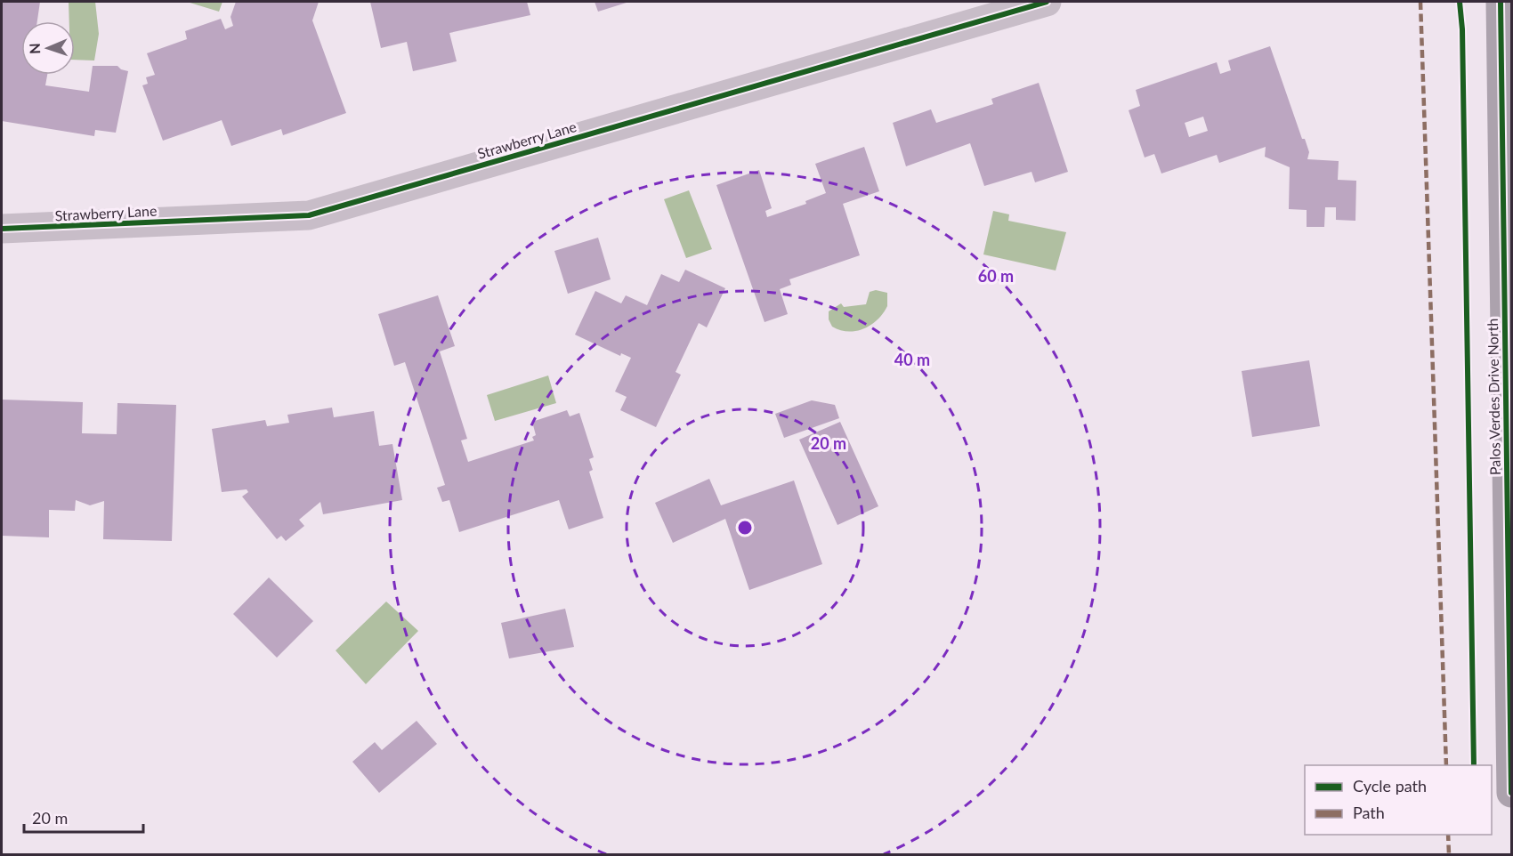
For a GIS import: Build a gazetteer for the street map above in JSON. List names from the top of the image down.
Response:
{
  "streets": {
    "main road": ["Palos Verdes Drive North"],
    "street": ["Strawberry Lane"]
  },
  "legend": ["Cycle path", "Path"],
  "scale_bar": "20 m",
  "north": "left",
  "rings": ["60 m", "40 m", "20 m"]
}
